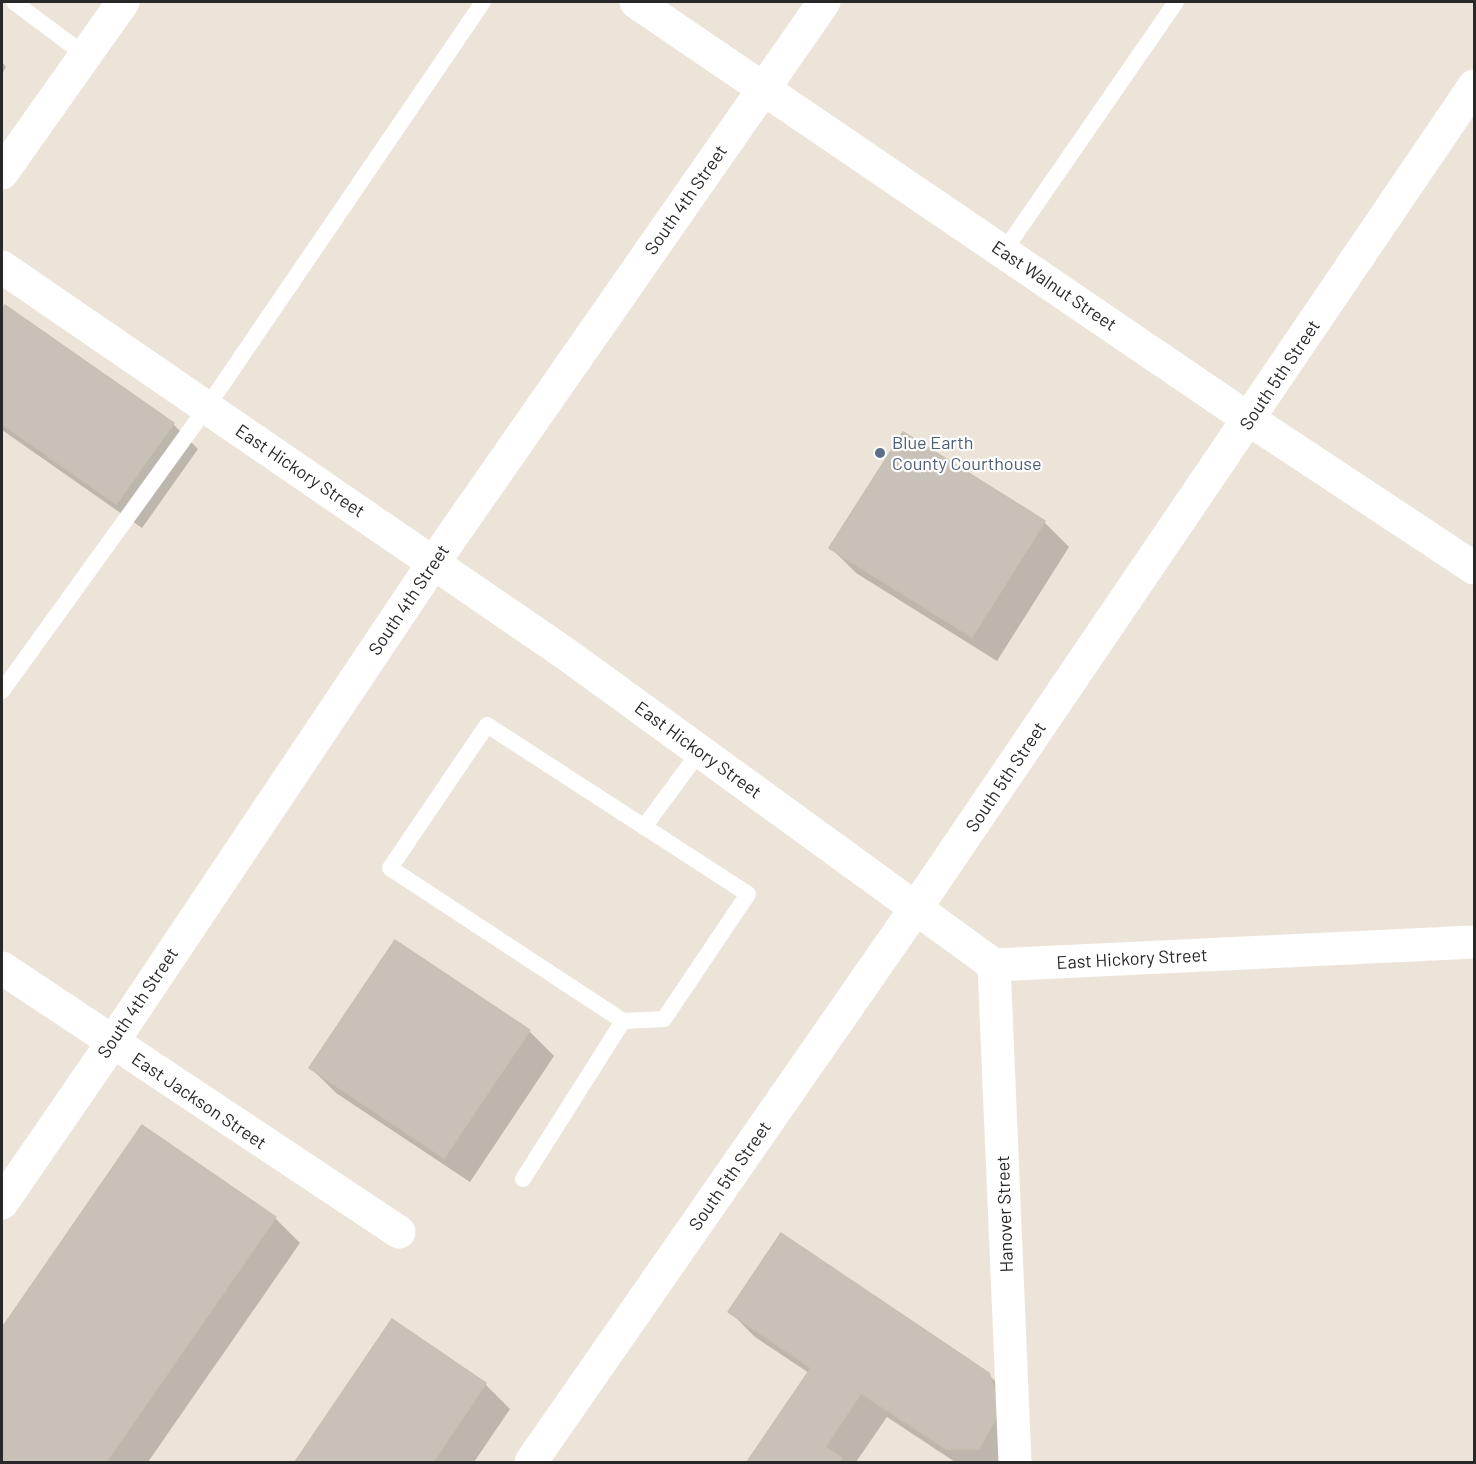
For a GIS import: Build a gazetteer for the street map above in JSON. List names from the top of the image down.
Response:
{
  "streets": {
    "street": [
      "South 4th Street",
      "East Walnut Street",
      "South 5th Street",
      "East Hickory Street",
      "East Jackson Street",
      "Hanover Street"
    ]
  },
  "crossings": [
    ["South 4th Street", "East Walnut Street"],
    ["South 4th Street", "East Hickory Street"],
    ["South 4th Street", "East Jackson Street"],
    ["East Walnut Street", "South 5th Street"],
    ["South 5th Street", "East Hickory Street"],
    ["East Hickory Street", "Hanover Street"]
  ],
  "places": ["Blue Earth County Courthouse"]
}
